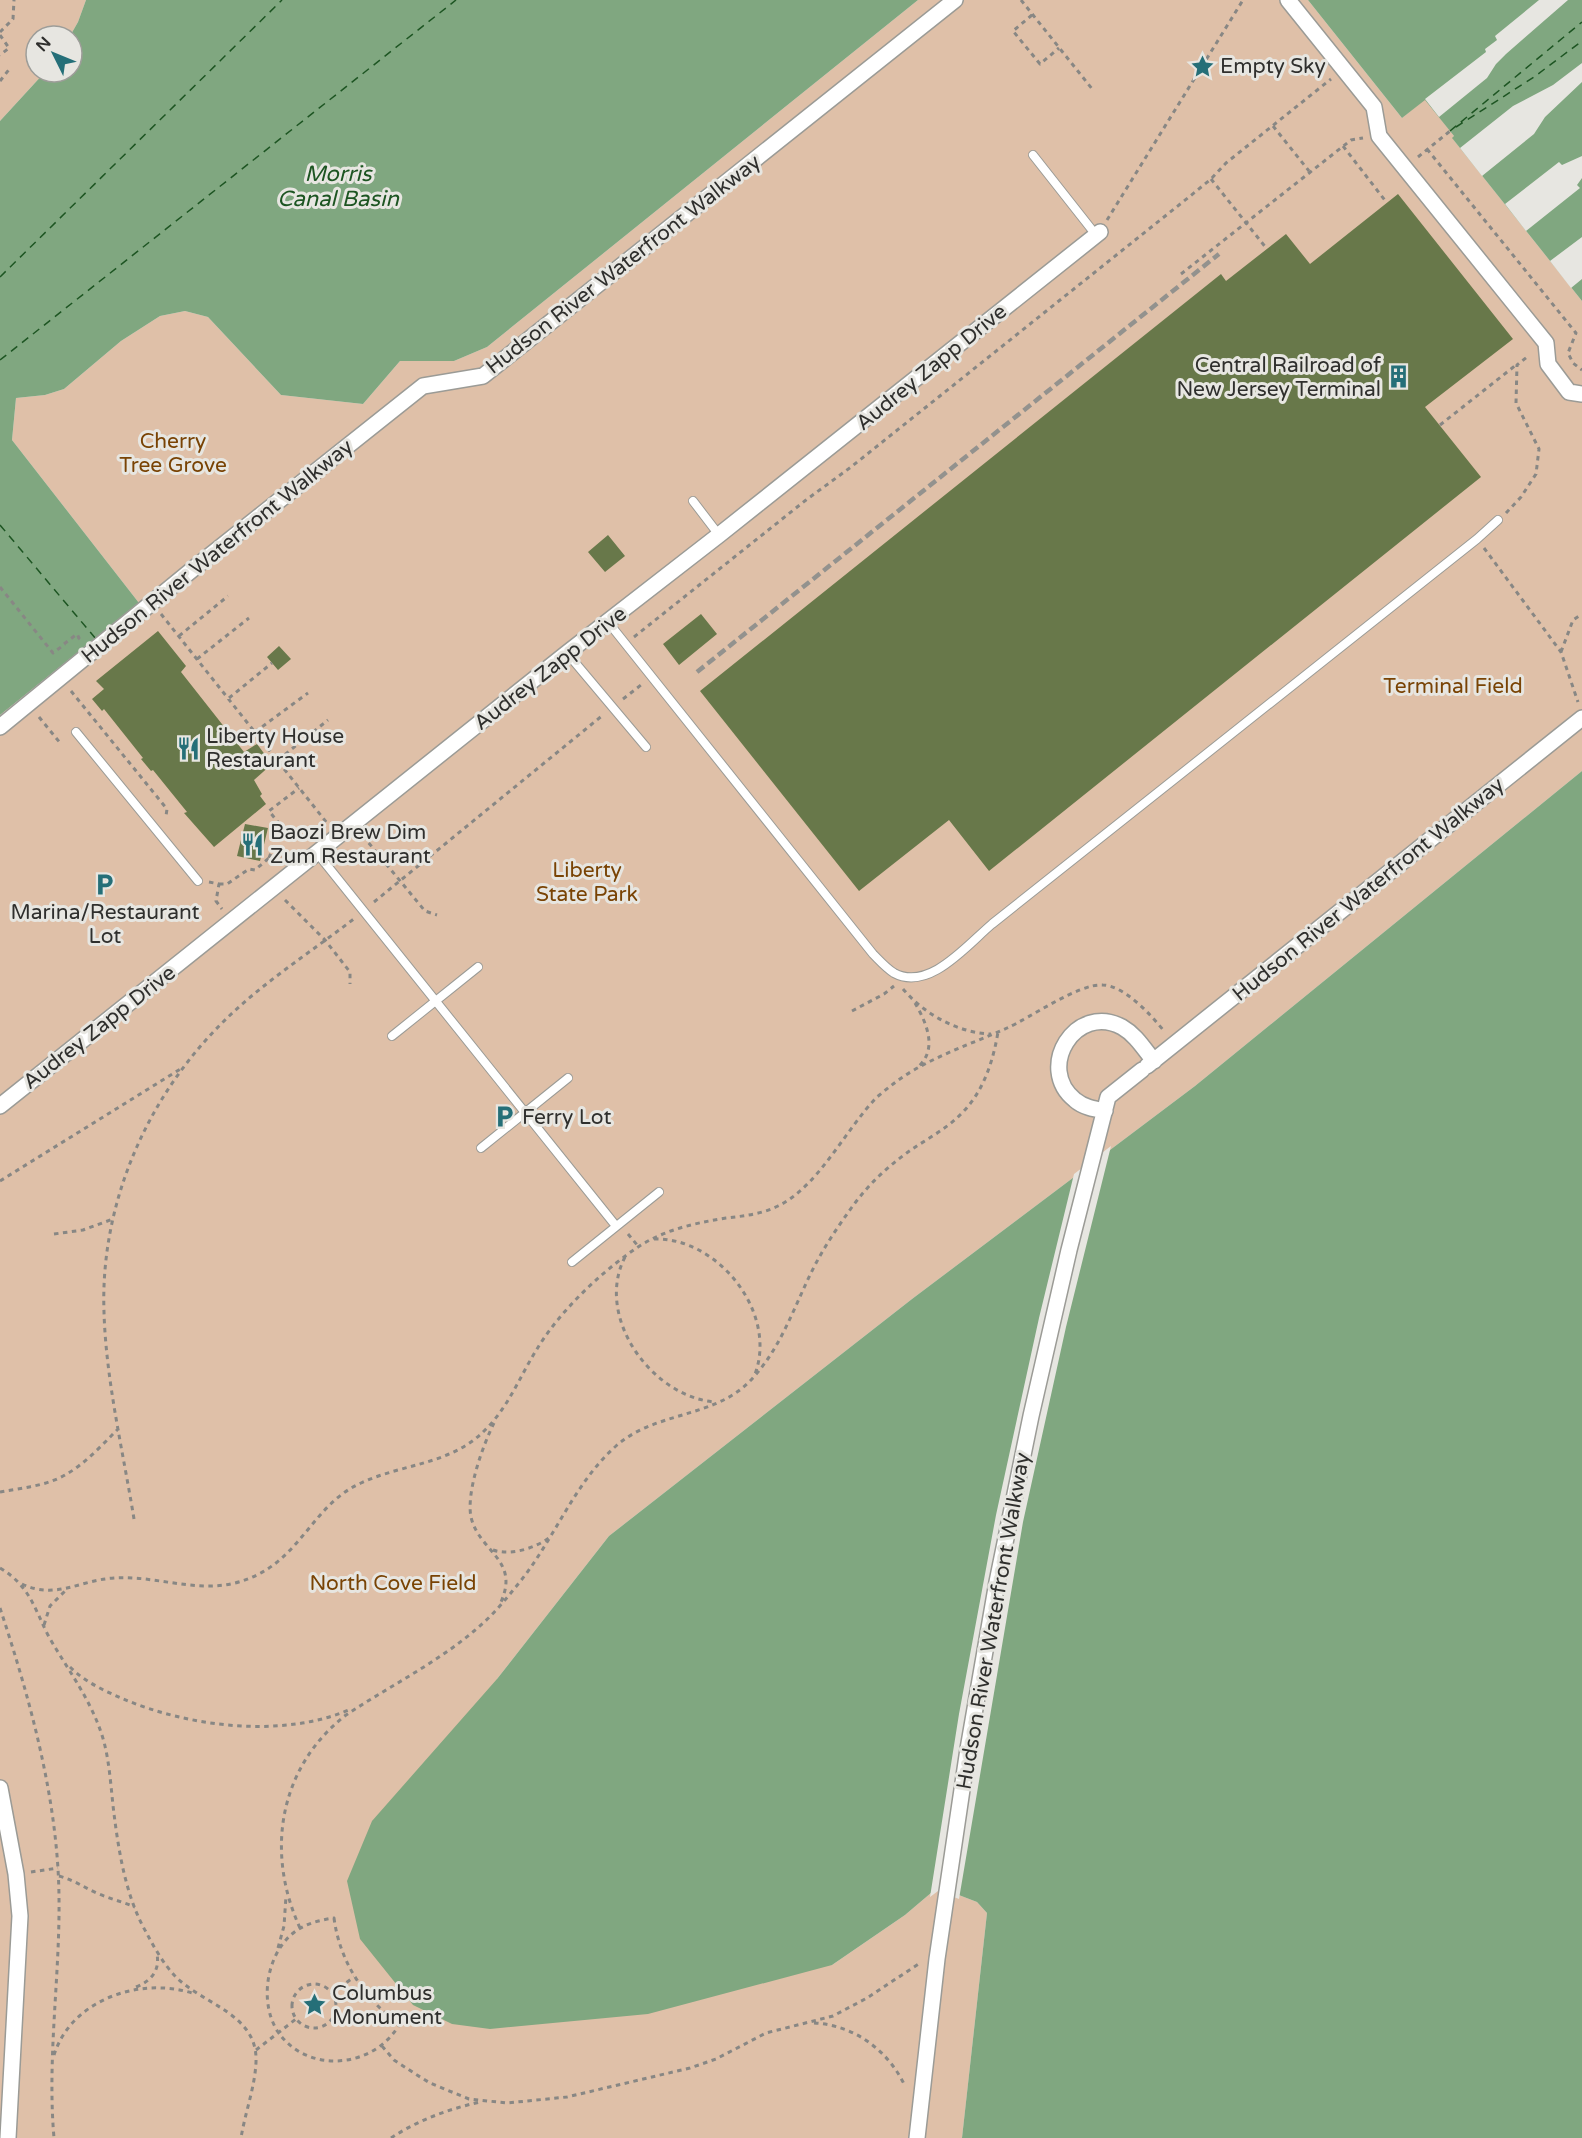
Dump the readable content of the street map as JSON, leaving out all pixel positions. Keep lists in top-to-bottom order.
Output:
{
  "streets": {
    "street": ["Hudson River Waterfront Walkway", "Audrey Zapp Drive"]
  },
  "water": ["Morris Canal Basin"],
  "parks": [
    "Cherry Tree Grove",
    "Terminal Field",
    "Liberty State Park",
    "North Cove Field"
  ],
  "places": {
    "place": ["Empty Sky", "Columbus Monument"],
    "building": ["Central Railroad of New Jersey Terminal"],
    "restaurant": ["Liberty House Restaurant", "Baozi Brew Dim Zum Restaurant"],
    "parking": ["Marina/Restaurant Lot", "Ferry Lot"]
  },
  "north": "top left"
}
